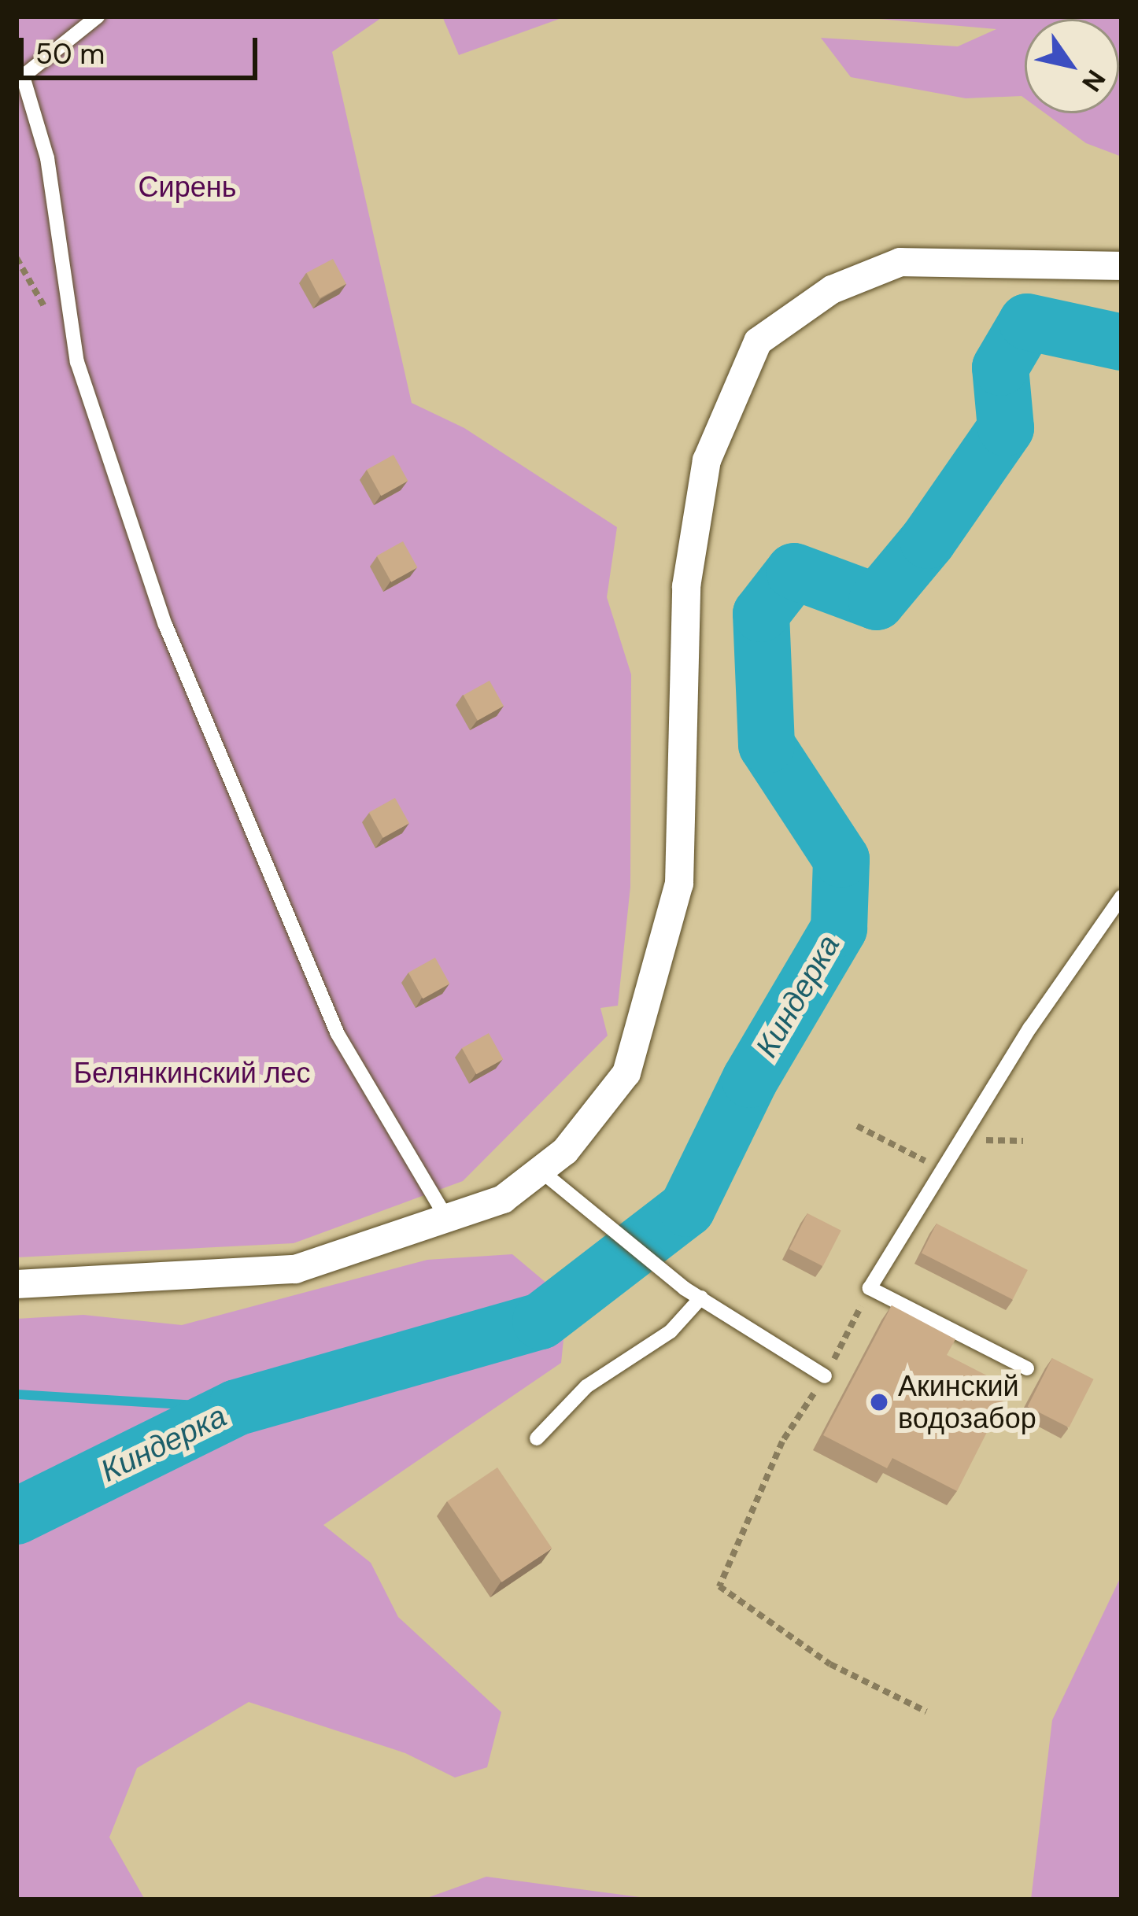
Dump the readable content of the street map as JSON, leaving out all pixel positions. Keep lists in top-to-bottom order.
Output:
{
  "water": ["Киндерка"],
  "parks": ["Сирень", "Белянкинский лес"],
  "places": ["Акинский водозабор"],
  "scale_bar": "50 m",
  "north": "bottom right"
}
